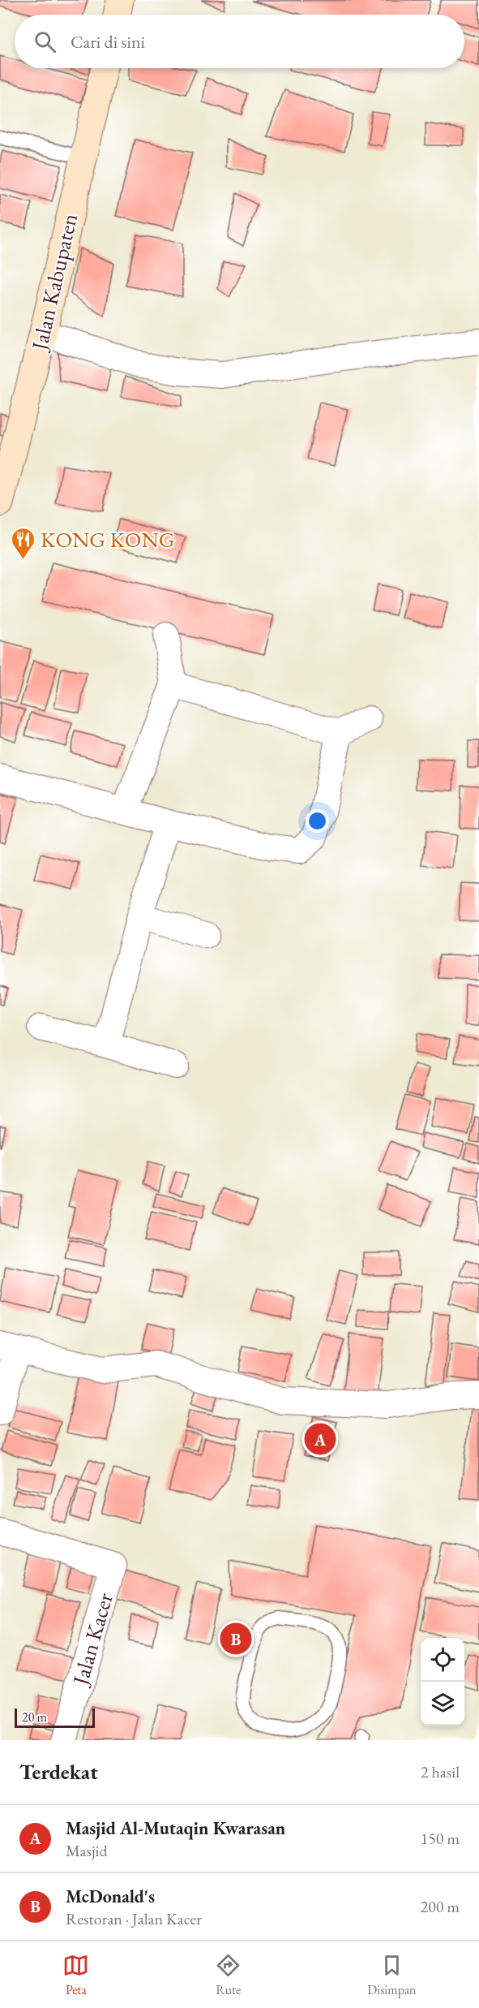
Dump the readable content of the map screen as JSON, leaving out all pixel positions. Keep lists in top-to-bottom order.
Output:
{
  "streets": {
    "main road": ["Jalan Kabupaten"],
    "street": ["Jalan Kacer"]
  },
  "places": {
    "restaurant": ["KONG KONG"]
  },
  "scale_bar": "20 m",
  "page": {
    "search": "Cari di sini",
    "pins": ["A", "B"],
    "scale": "20 m",
    "heading": ["Terdekat", "2 hasil"],
    "list": [
      {
        "mark": "A",
        "name": "Masjid Al-Mutaqin Kwarasan",
        "note": "Masjid",
        "value": "150 m"
      },
      {
        "mark": "B",
        "name": "McDonald's",
        "note": "Restoran · Jalan Kacer",
        "value": "200 m"
      }
    ],
    "nav": ["Peta", "Rute", "Disimpan"]
  }
}
